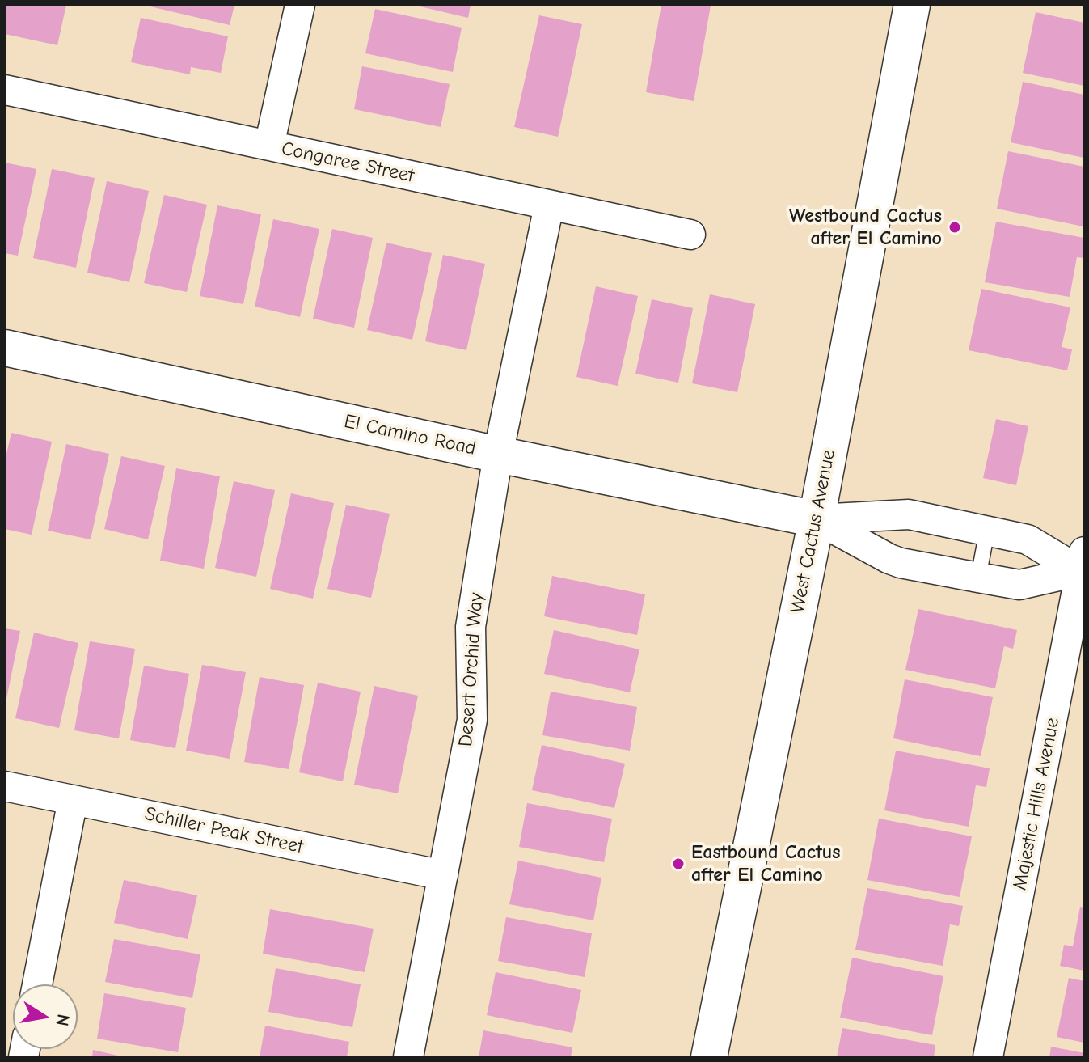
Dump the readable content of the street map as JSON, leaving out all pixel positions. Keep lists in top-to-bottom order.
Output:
{
  "streets": {
    "main road": ["El Camino Road", "West Cactus Avenue"],
    "street": [
      "Congaree Street",
      "Desert Orchid Way",
      "Majestic Hills Avenue",
      "Schiller Peak Street"
    ]
  },
  "crossings": [
    ["Congaree Street", "Desert Orchid Way"],
    ["El Camino Road", "West Cactus Avenue"],
    ["El Camino Road", "Desert Orchid Way"],
    ["El Camino Road", "Majestic Hills Avenue"],
    ["Desert Orchid Way", "Schiller Peak Street"]
  ],
  "places": ["Westbound Cactus after El Camino", "Eastbound Cactus after El Camino"],
  "north": "right"
}
